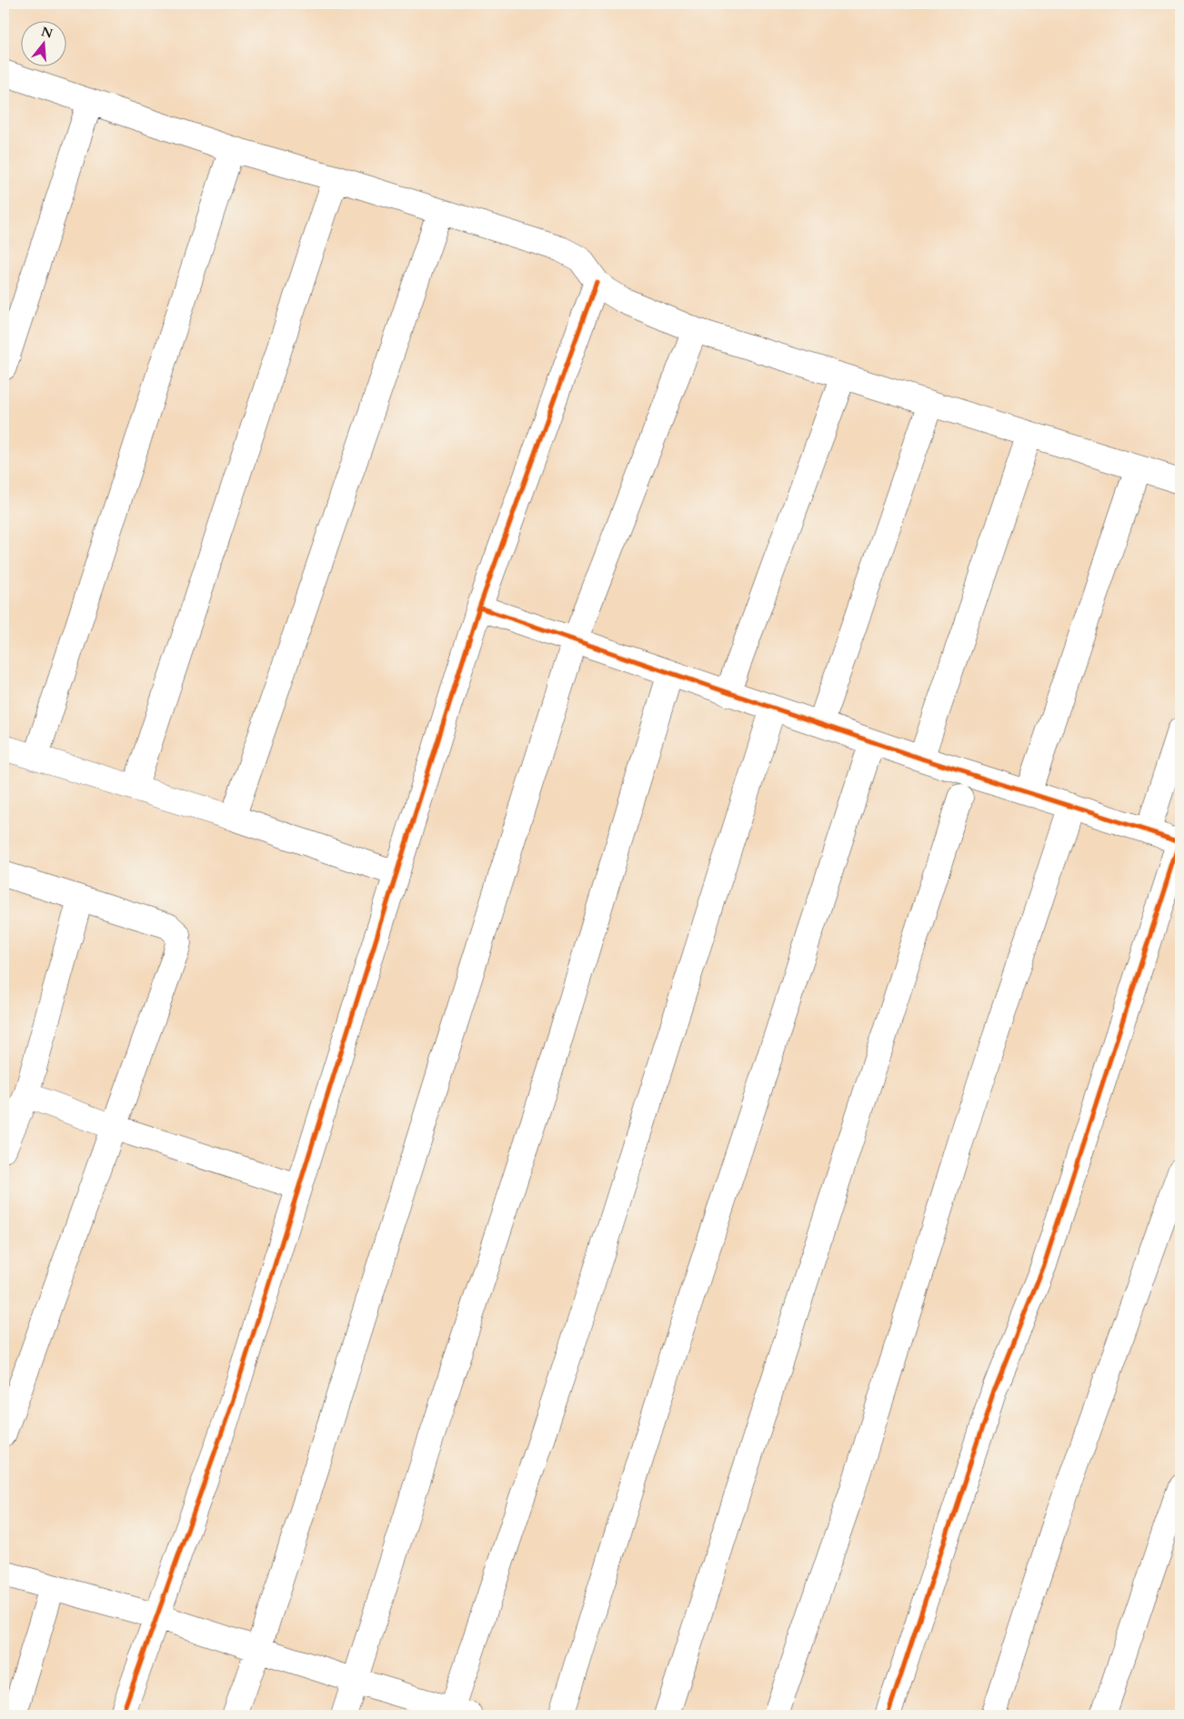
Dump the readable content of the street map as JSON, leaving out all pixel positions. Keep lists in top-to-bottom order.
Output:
{
  "north": "top"
}
